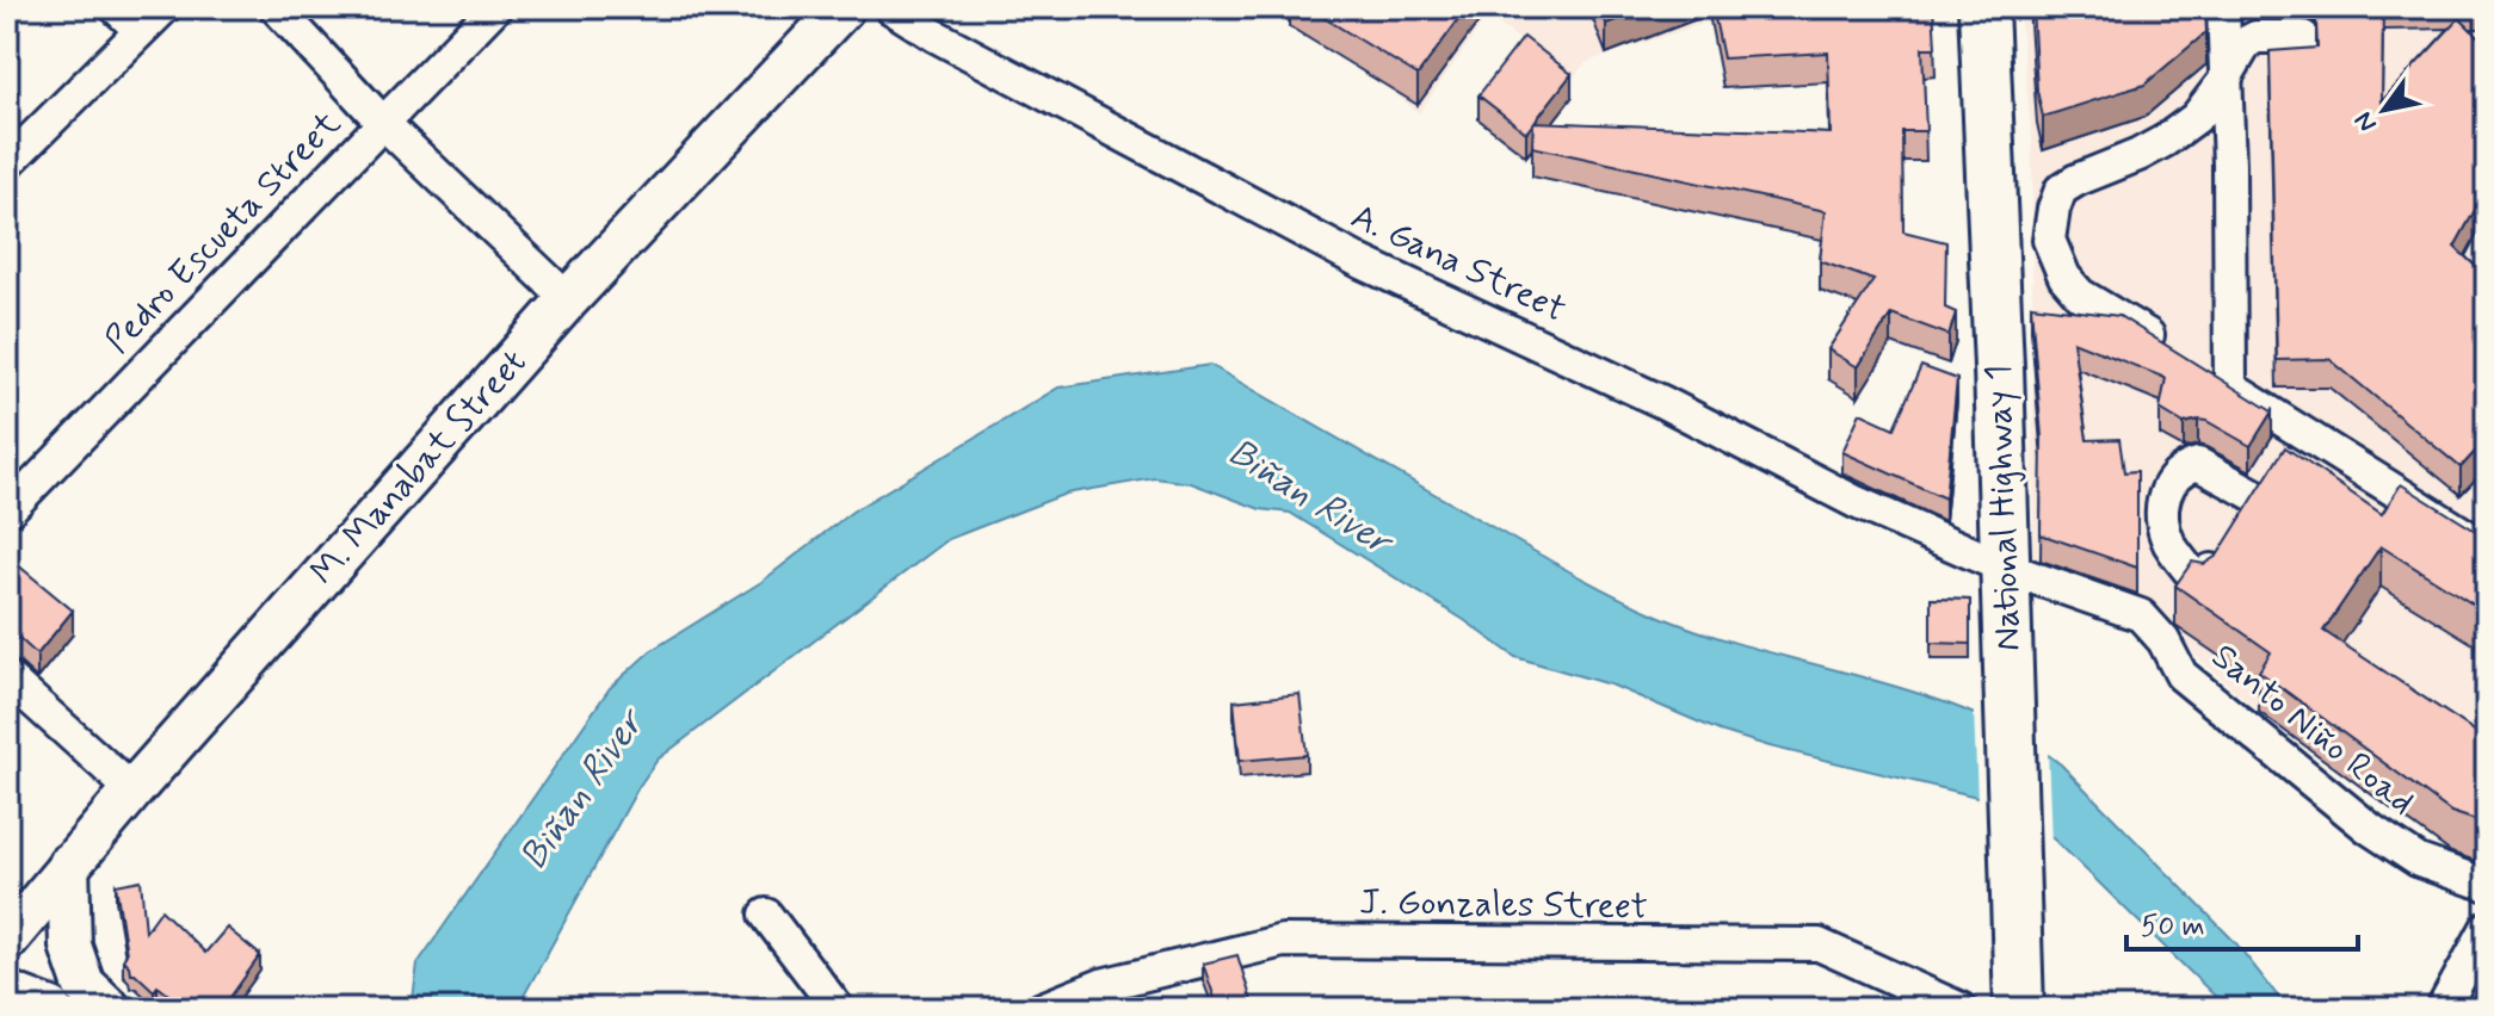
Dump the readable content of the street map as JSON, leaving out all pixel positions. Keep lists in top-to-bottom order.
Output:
{
  "streets": {
    "highway": ["National Highway 1"],
    "main road": ["M. Manabat Street"],
    "street": [
      "Pedro Escueta Street",
      "A. Gana Street",
      "Santo Niño Road",
      "J. Gonzales Street"
    ]
  },
  "crossings": [
    ["A. Gana Street", "National Highway 1"],
    ["A. Gana Street", "Santo Niño Road"],
    ["National Highway 1", "Santo Niño Road"]
  ],
  "water": ["Biñan River"],
  "scale_bar": "50 m",
  "north": "bottom left"
}
